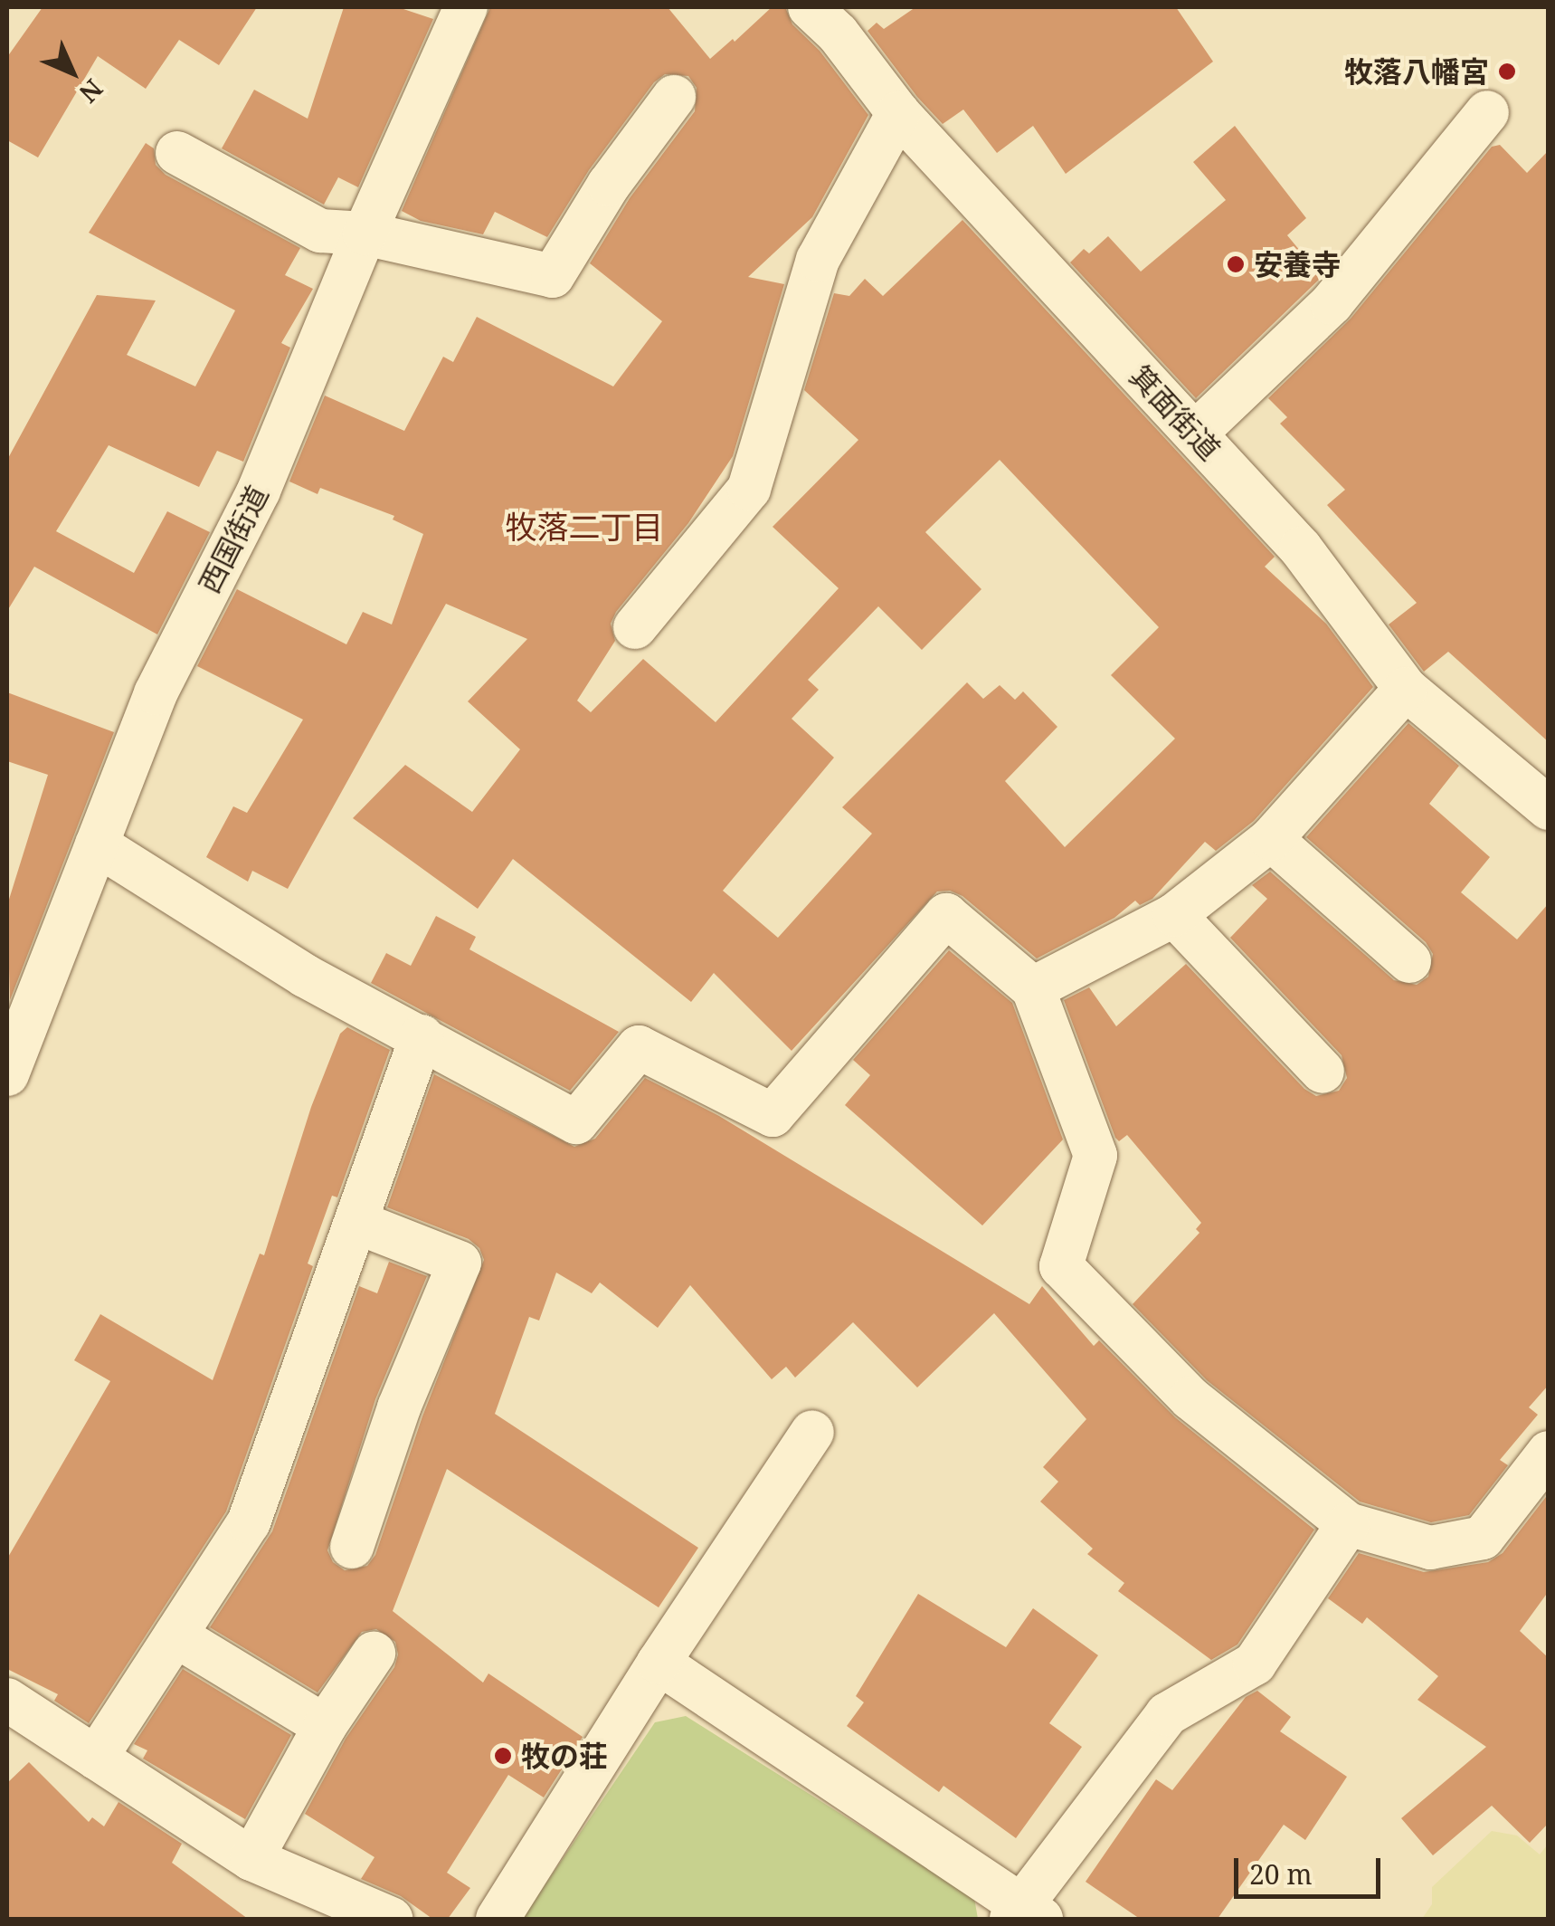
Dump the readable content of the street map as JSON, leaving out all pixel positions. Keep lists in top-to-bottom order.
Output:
{
  "streets": {
    "street": ["箕面街道", "西国街道"]
  },
  "districts": ["牧落二丁目"],
  "places": ["牧落八幡宮", "安養寺", "牧の荘"],
  "scale_bar": "20 m",
  "north": "bottom right"
}
